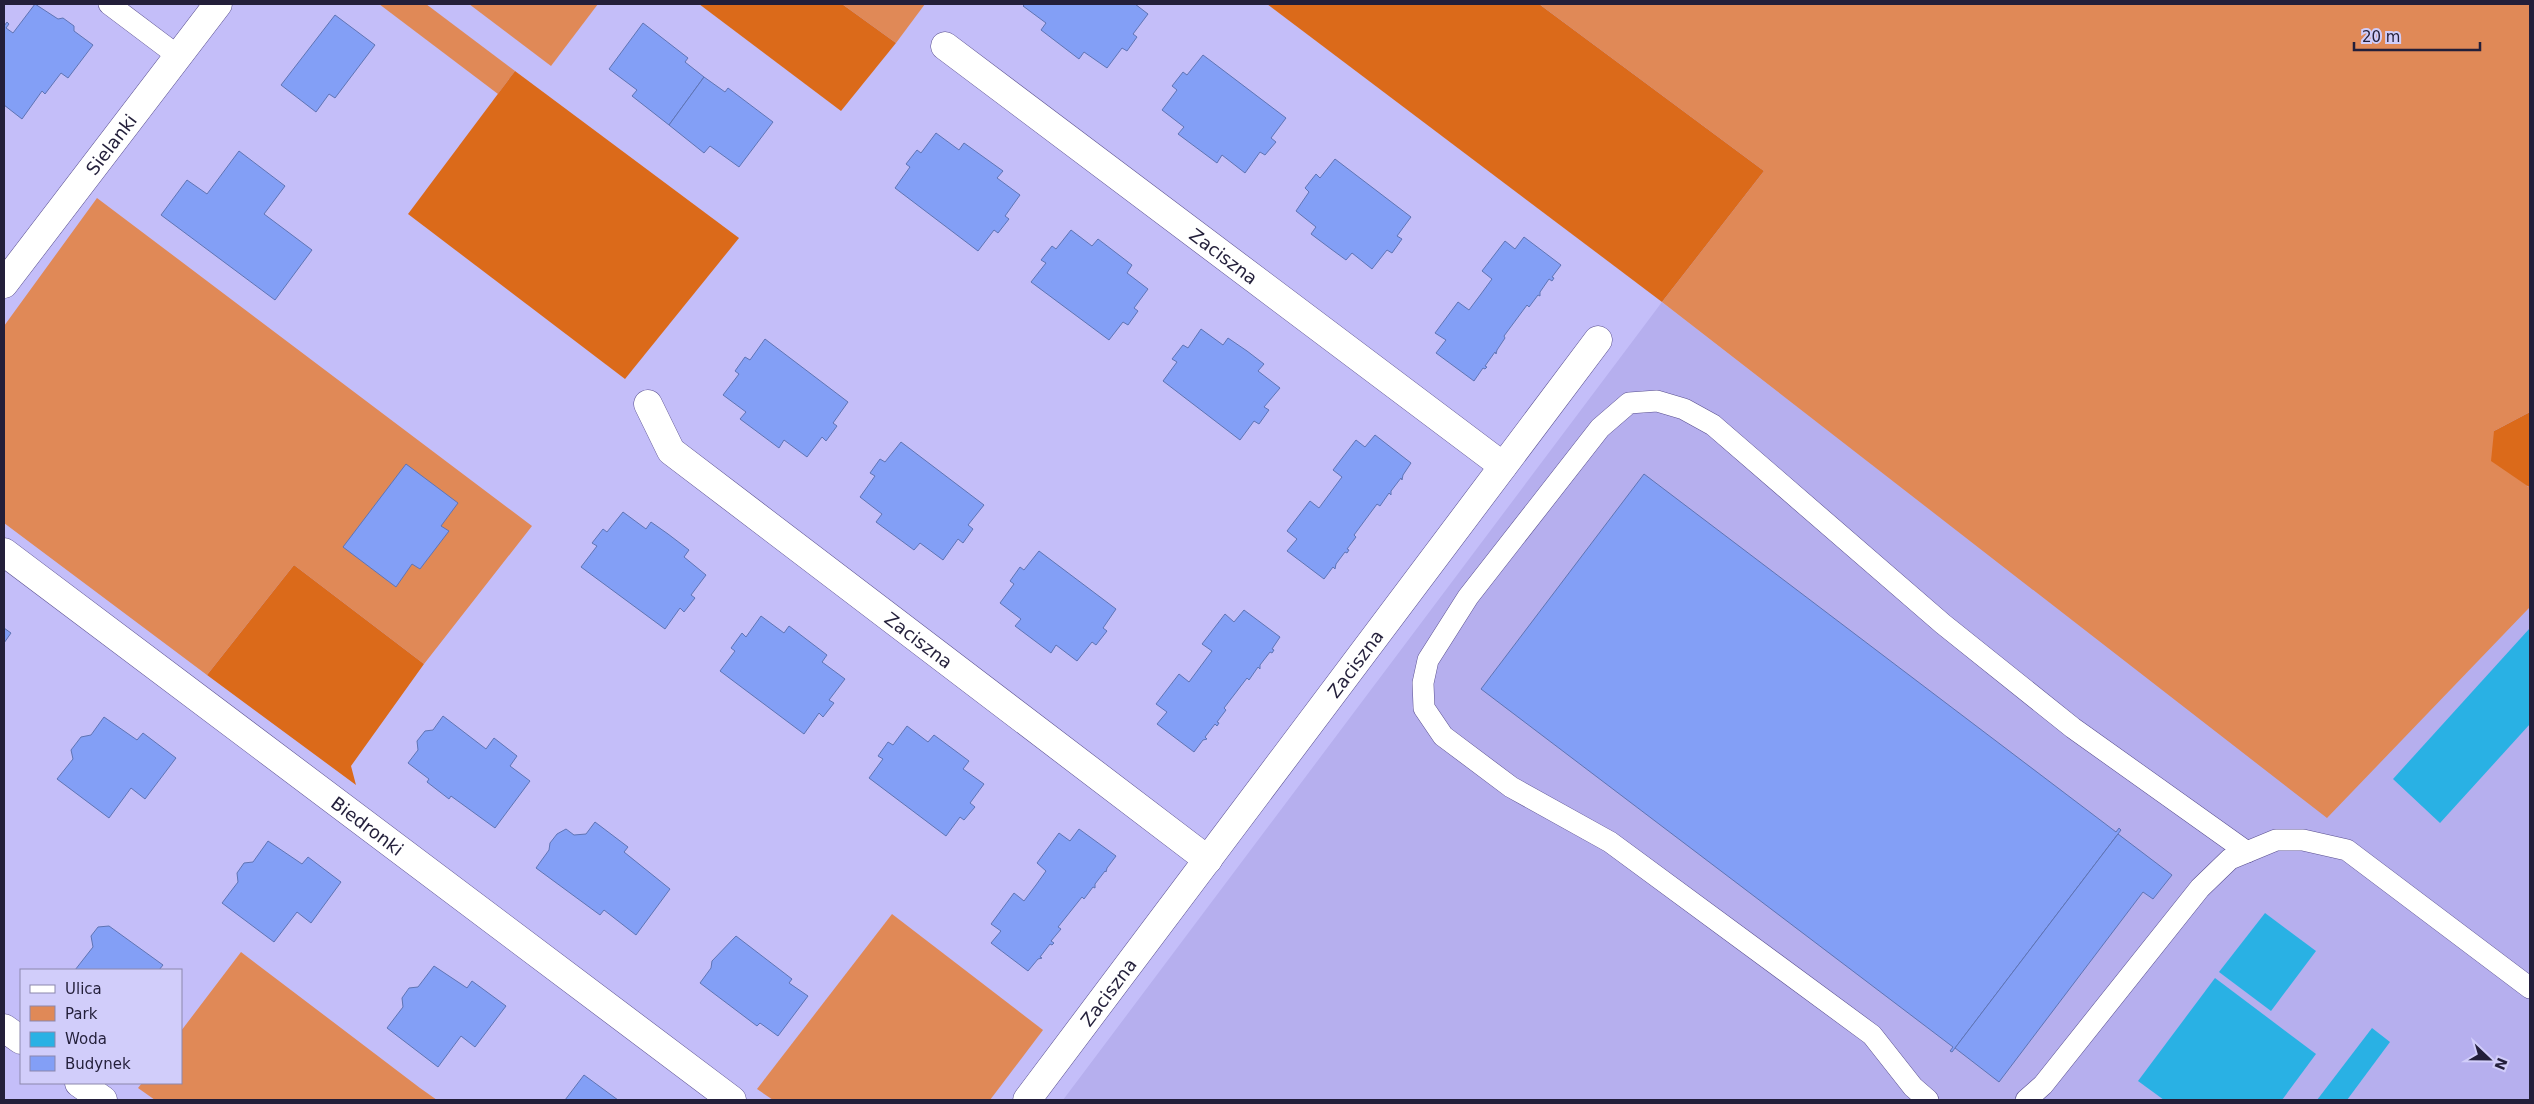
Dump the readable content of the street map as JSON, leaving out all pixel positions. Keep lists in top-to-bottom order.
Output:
{
  "streets": {
    "street": ["Sielanki", "Zaciszna", "Biedronki"]
  },
  "legend": [
    "Ulica",
    "Park",
    "Woda",
    "Budynek"
  ],
  "scale_bar": "20 m",
  "north": "right"
}
